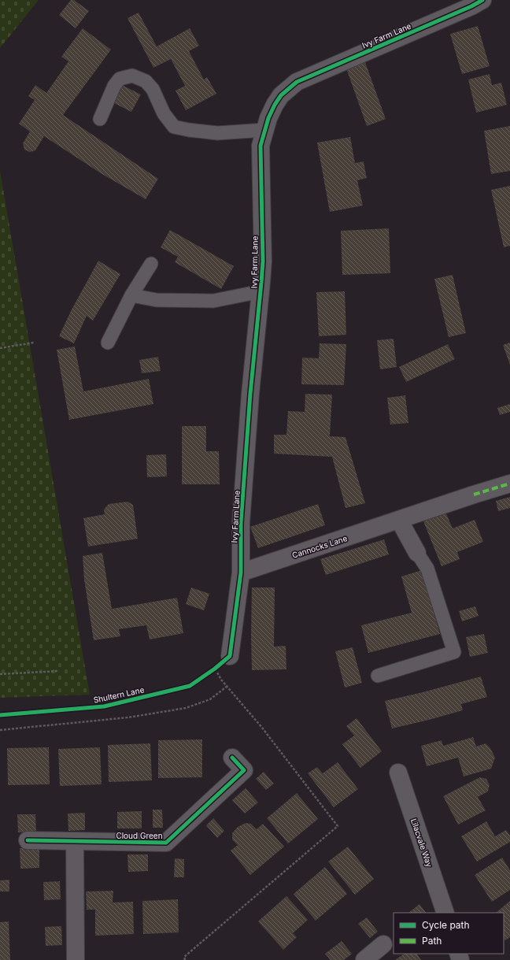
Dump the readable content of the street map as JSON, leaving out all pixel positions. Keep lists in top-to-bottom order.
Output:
{
  "streets": {
    "street": [
      "Ivy Farm Lane",
      "Cannocks Lane",
      "Cloud Green",
      "Lilacvale Way"
    ],
    "cycle path": ["Shultern Lane"]
  },
  "crossings": [
    ["Ivy Farm Lane", "Cannocks Lane"]
  ],
  "legend": ["Cycle path", "Path"]
}
